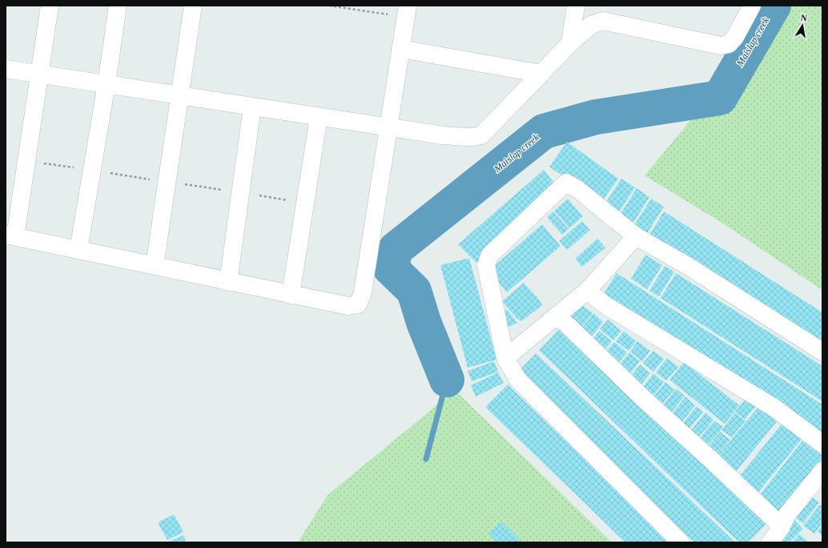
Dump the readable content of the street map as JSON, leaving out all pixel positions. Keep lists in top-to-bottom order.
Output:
{
  "water": ["Maislap creek"],
  "north": "top"
}
